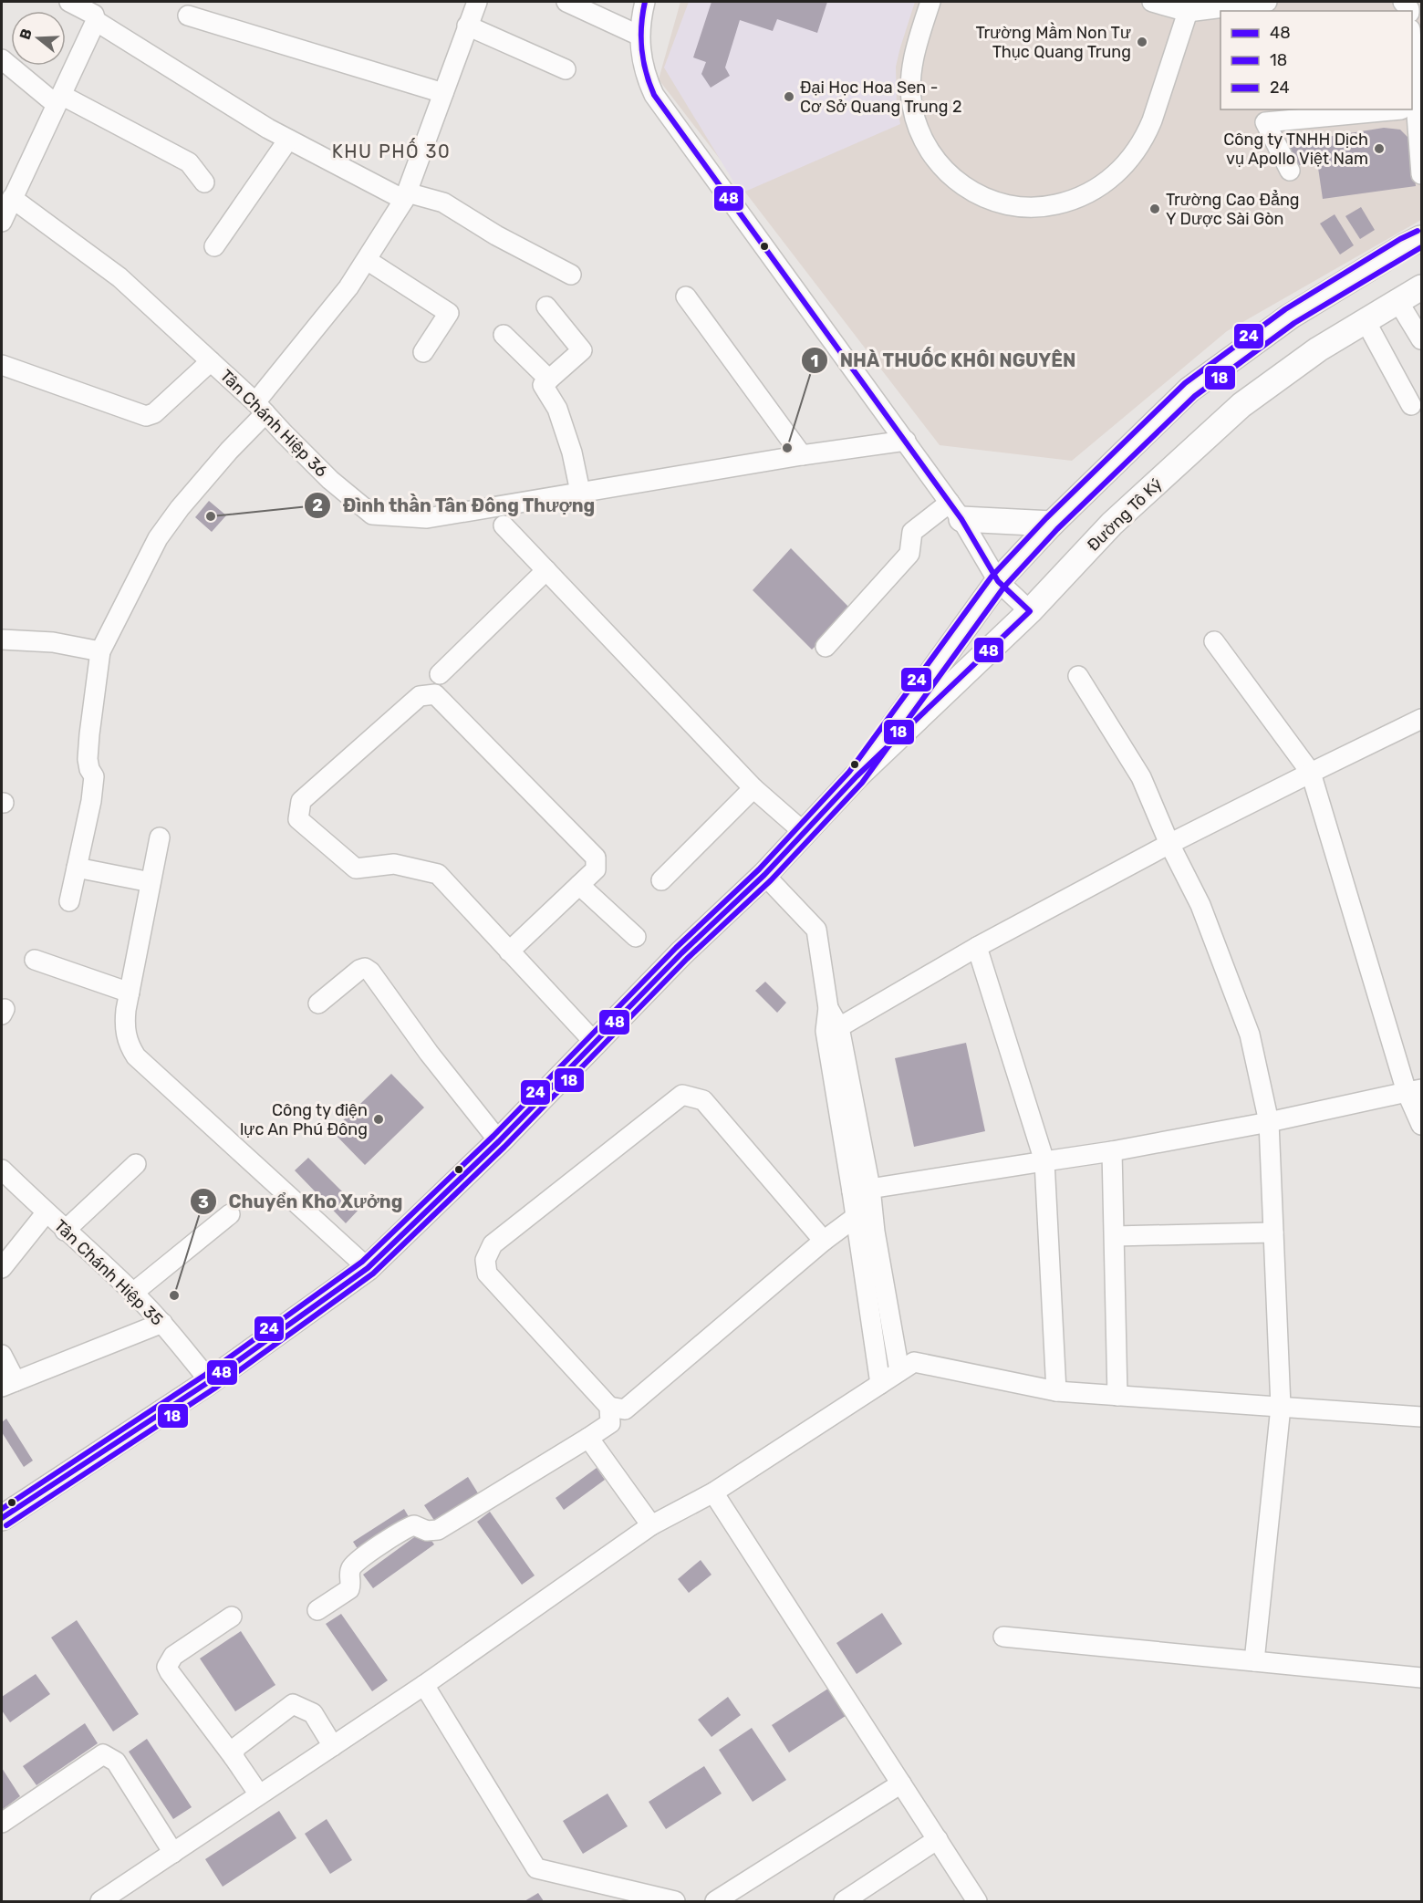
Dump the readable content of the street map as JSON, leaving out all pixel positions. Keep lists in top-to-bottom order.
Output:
{
  "streets": {
    "main road": ["Đường Tô Ký"],
    "street": ["Tân Chánh Hiệp 36", "Tân Chánh Hiệp 35"]
  },
  "crossings": [
    ["Đường Tô Ký", "Tân Chánh Hiệp 35"]
  ],
  "districts": ["KHU PHỐ 30"],
  "places": [
    "Trường Mầm Non Tư Thục Quang Trung",
    "Đại Học Hoa Sen - Cơ Sở Quang Trung 2",
    "Công ty TNHH Dịch vụ Apollo Việt Nam",
    "Trường Cao Đẳng Y Dược Sài Gòn",
    "NHÀ THUỐC KHÔI NGUYÊN",
    "Đình thần Tân Đông Thượng",
    "Công ty điện lực An Phú Đông",
    "Chuyển Kho Xưởng"
  ],
  "lines": ["transit line 48", "transit line 24", "transit line 18"],
  "legend": ["48", "18", "24"],
  "north": "left"
}
